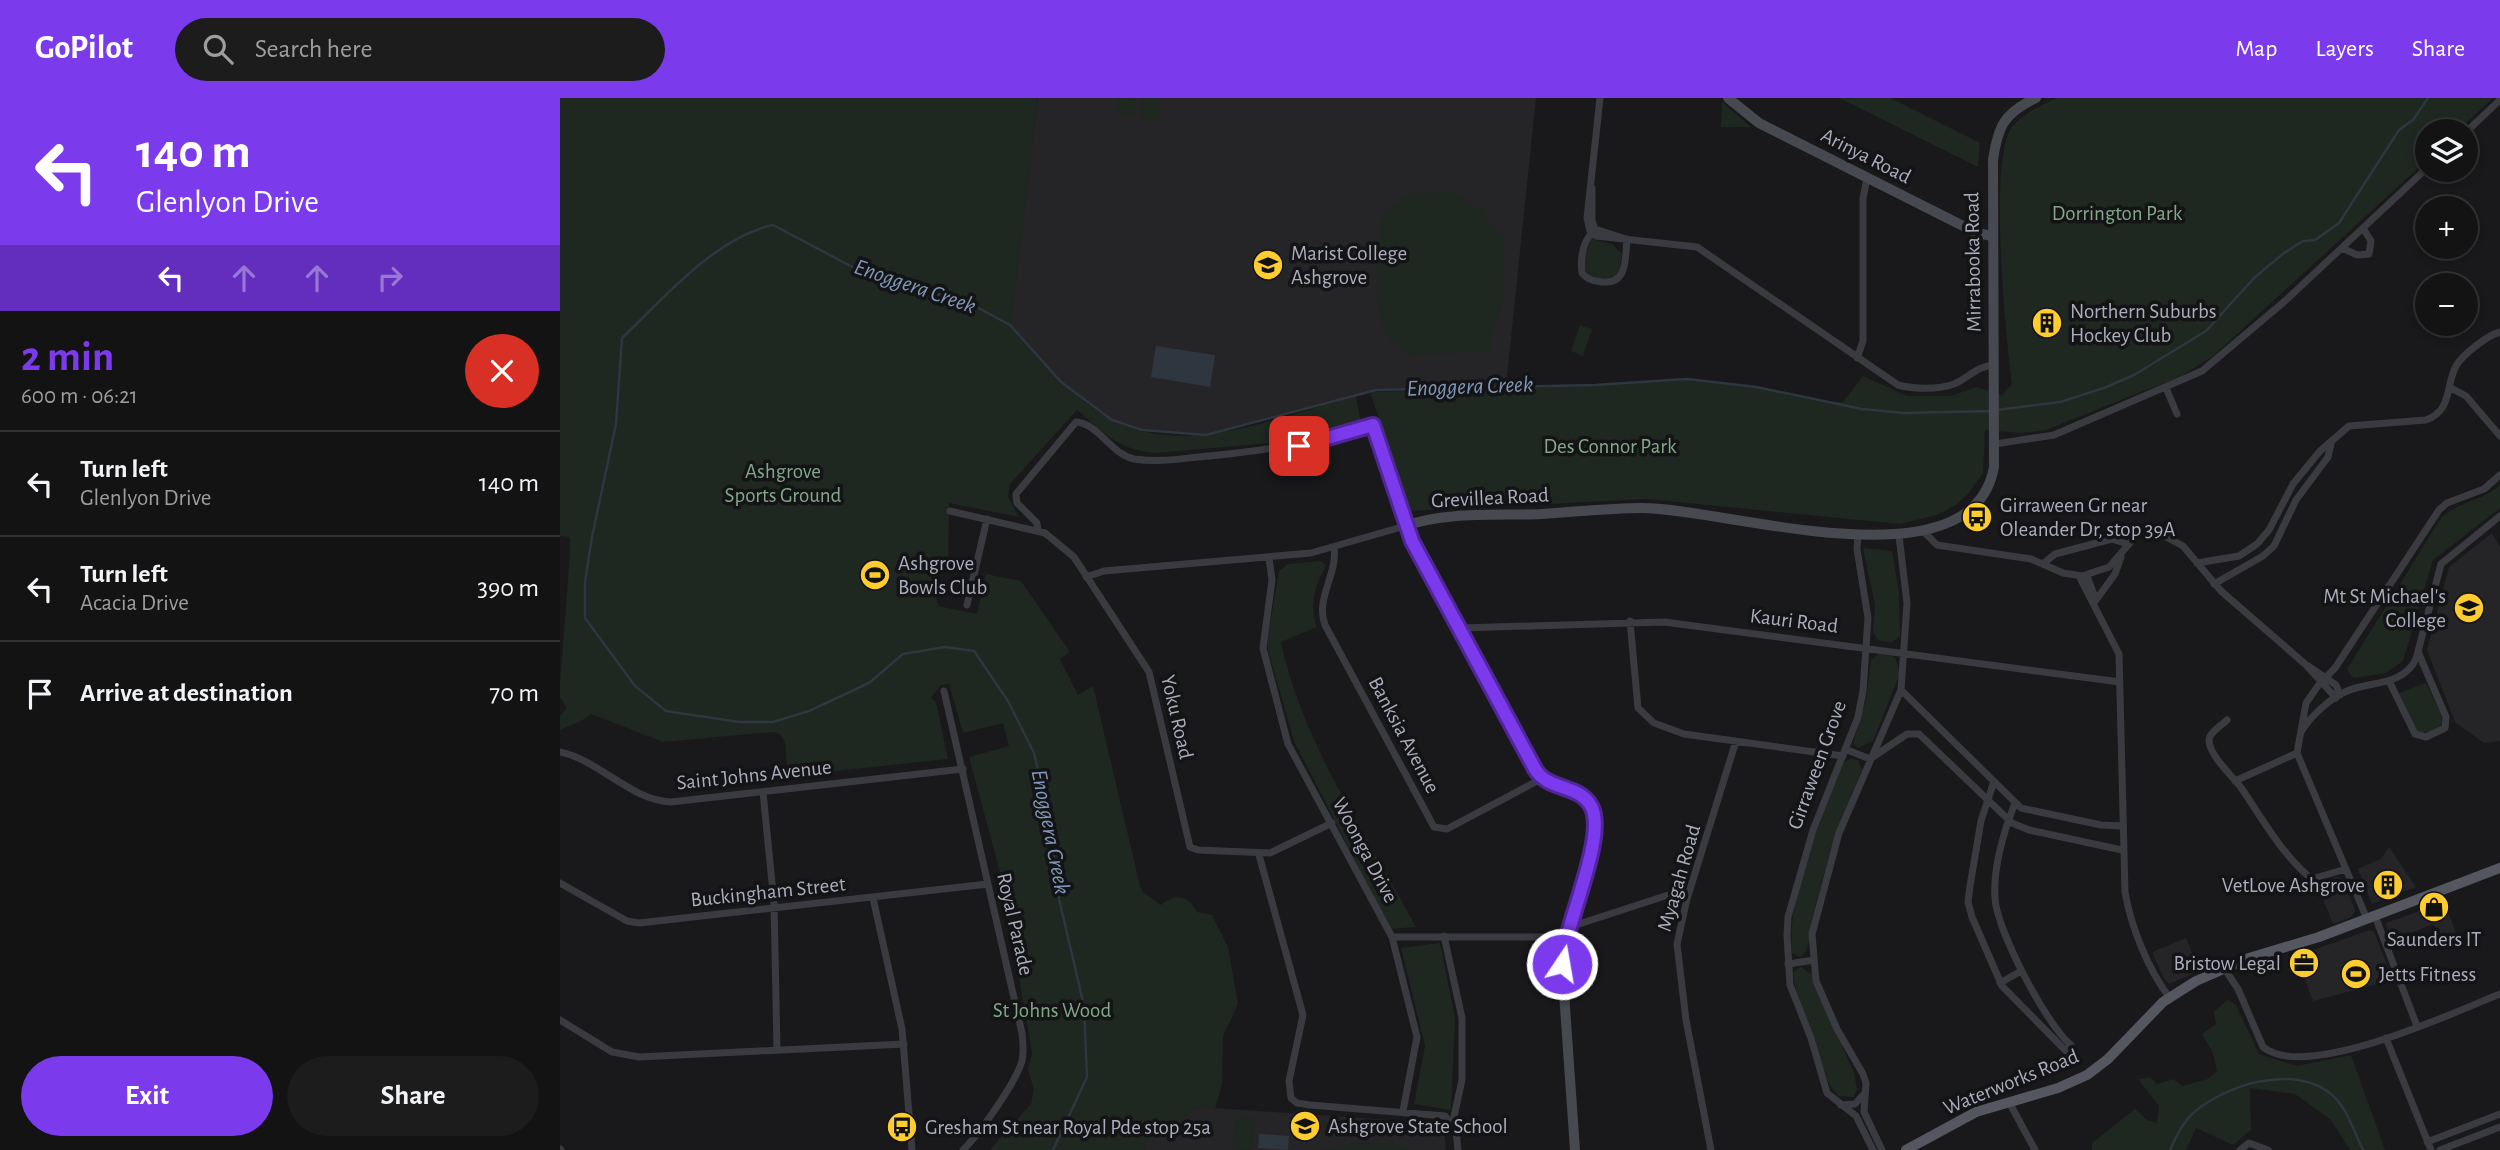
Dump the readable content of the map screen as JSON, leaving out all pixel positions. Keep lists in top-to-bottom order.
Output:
{
  "streets": {
    "main road": ["Waterworks Road"],
    "street": [
      "Arinya Road",
      "Mirrabooka Road",
      "Grevillea Road",
      "Kauri Road",
      "Yoku Road",
      "Banksia Avenue",
      "Girraween Grove",
      "Saint Johns Avenue",
      "Woonga Drive",
      "Myagah Road",
      "Buckingham Street",
      "Royal Parade"
    ]
  },
  "crossings": [
    ["Arinya Road", "Mirrabooka Road"],
    ["Grevillea Road", "Yoku Road"],
    ["Grevillea Road", "Banksia Avenue"],
    ["Grevillea Road", "Girraween Grove"],
    ["Grevillea Road", "Woonga Drive"],
    ["Kauri Road", "Girraween Grove"],
    ["Yoku Road", "Woonga Drive"],
    ["Saint Johns Avenue", "Royal Parade"],
    ["Buckingham Street", "Royal Parade"]
  ],
  "water": ["Enoggera Creek"],
  "parks": [
    "Dorrington Park",
    "Des Connor Park",
    "Ashgrove Sports Ground",
    "St Johns Wood"
  ],
  "places": {
    "school or university": ["Marist College Ashgrove", "Mt St Michael's College", "Ashgrove State School"],
    "building": ["Northern Suburbs Hockey Club", "VetLove Ashgrove"],
    "bus stop": ["Girraween Gr near Oleander Dr, stop 39A", "Gresham St near Royal Pde stop 25a"],
    "sports": ["Ashgrove Bowls Club", "Jetts Fitness"],
    "shop": ["Saunders IT"],
    "office": ["Bristow Legal"]
  },
  "page": {
    "header": "GoPilot",
    "search": "Search here",
    "nav": ["Map", "Layers", "Share"],
    "turn": ["140 m", "Glenlyon Drive"],
    "map_buttons": ["+", "−"],
    "heading": ["2 min", "600 m · 06:21"],
    "list": [
      {
        "name": "Turn left",
        "note": "Glenlyon Drive",
        "value": "140 m"
      },
      {
        "name": "Turn left",
        "note": "Acacia Drive",
        "value": "390 m"
      },
      {
        "name": "Arrive at destination",
        "value": "70 m"
      }
    ],
    "buttons": ["Exit", "Share"]
  }
}
